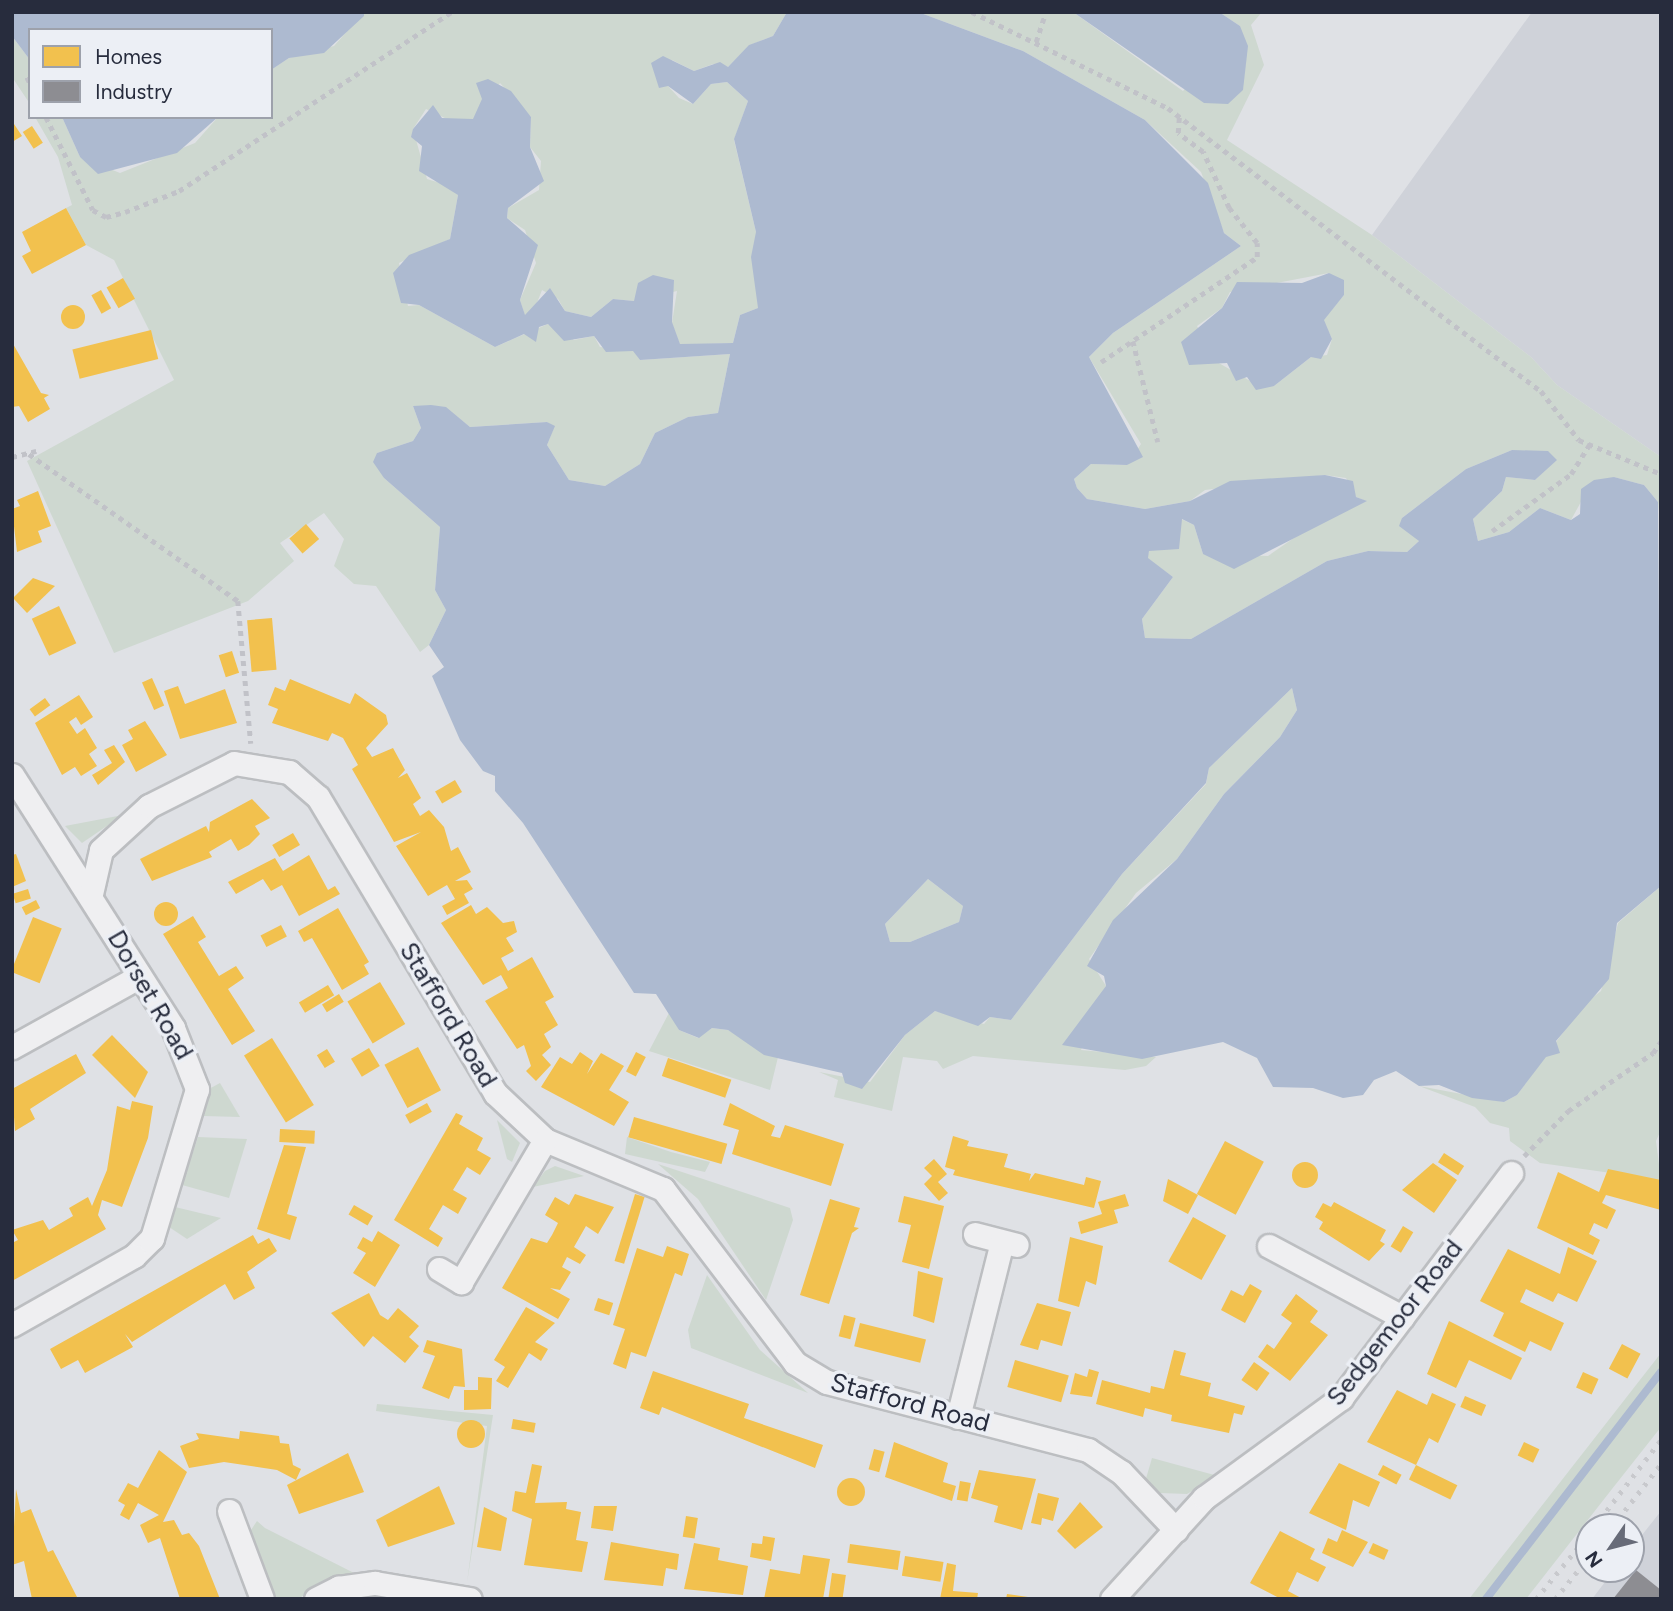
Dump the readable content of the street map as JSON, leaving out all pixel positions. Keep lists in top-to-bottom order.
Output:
{
  "streets": {
    "street": ["Dorset Road", "Stafford Road", "Sedgemoor Road"]
  },
  "crossings": [
    ["Dorset Road", "Stafford Road"],
    ["Stafford Road", "Sedgemoor Road"]
  ],
  "legend": ["Homes", "Industry"],
  "north": "bottom left"
}
